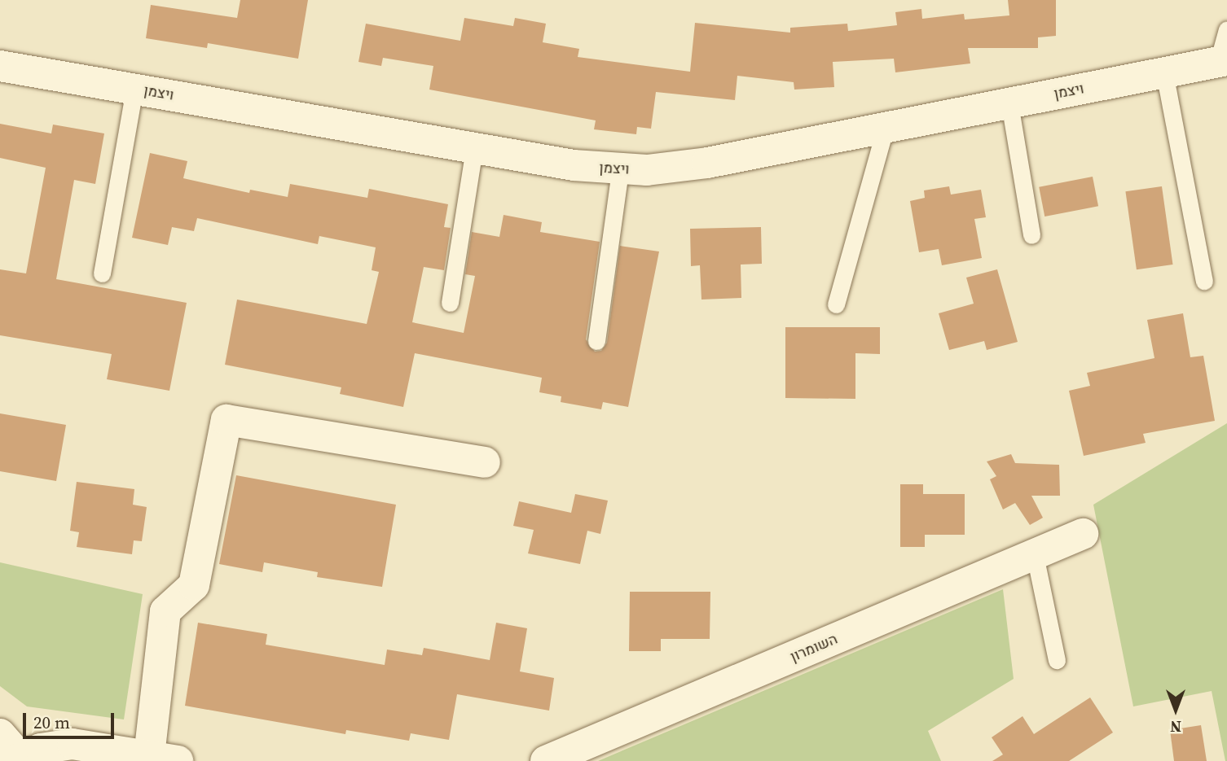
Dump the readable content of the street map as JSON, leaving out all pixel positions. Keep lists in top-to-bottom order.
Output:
{
  "streets": {
    "street": ["ויצמן", "השומרון"]
  },
  "scale_bar": "20 m",
  "north": "bottom"
}
